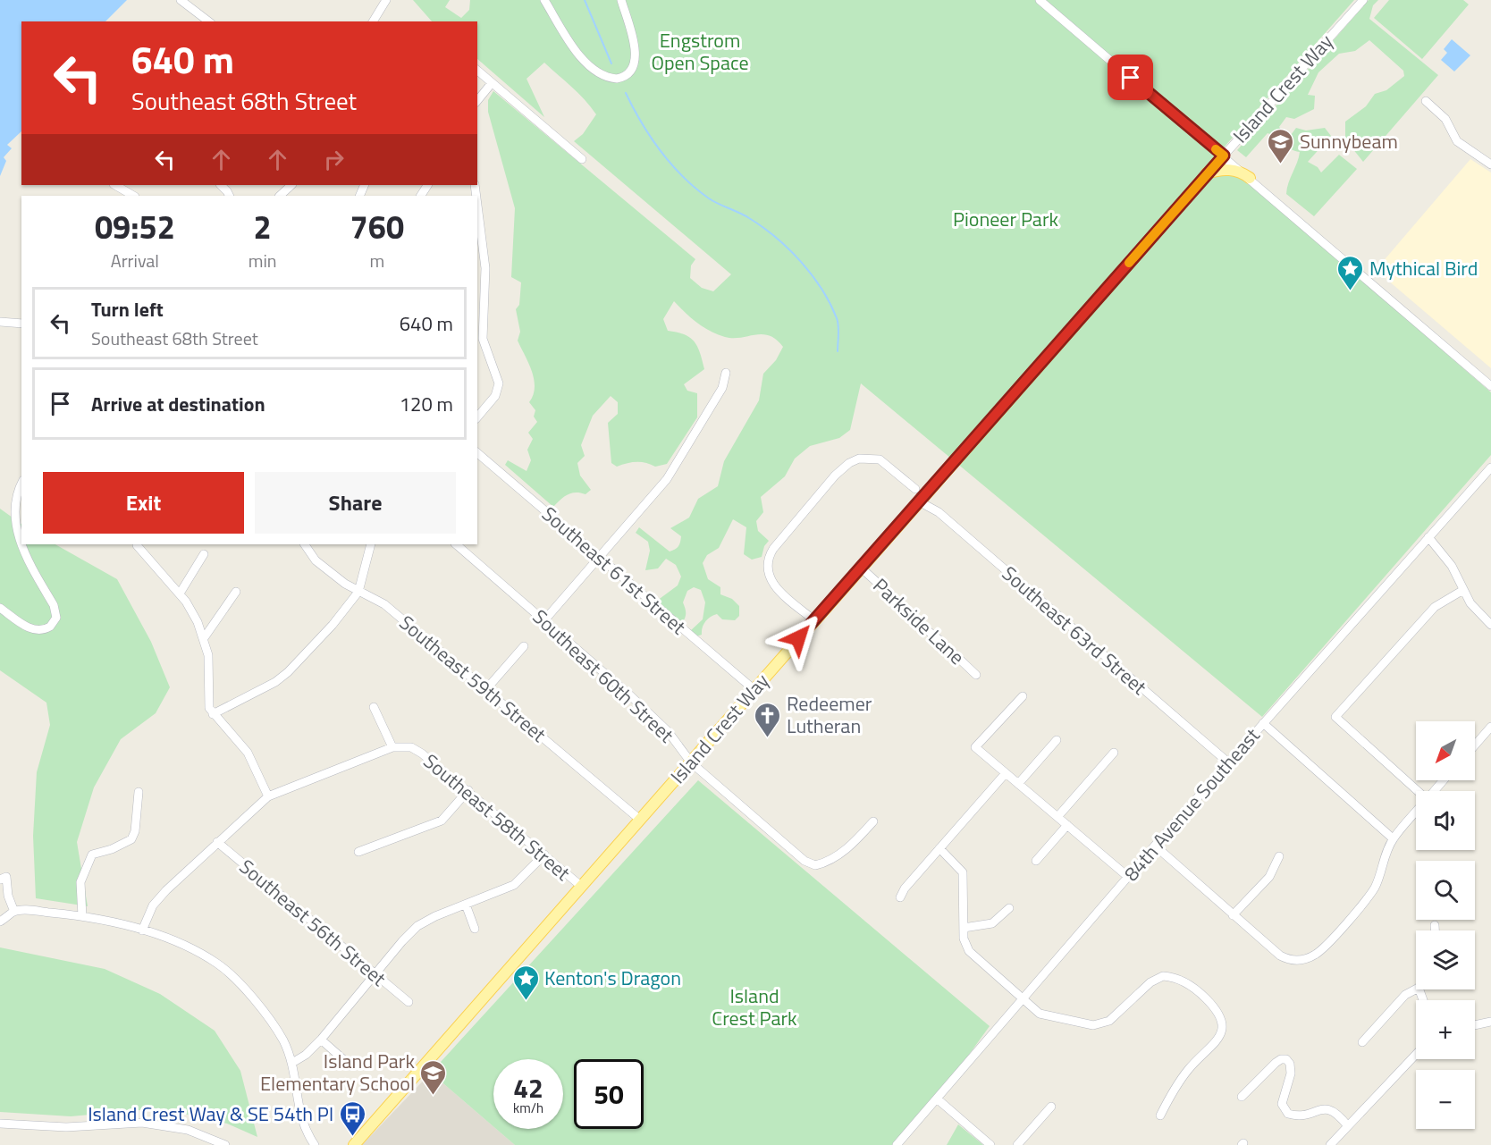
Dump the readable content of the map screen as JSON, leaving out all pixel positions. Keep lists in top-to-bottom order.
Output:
{
  "streets": {
    "main road": ["Island Crest Way"],
    "street": [
      "Southeast 61st Street",
      "Parkside Lane",
      "Southeast 63rd Street",
      "Southeast 60th Street",
      "Southeast 59th Street",
      "84th Avenue Southeast",
      "Southeast 58th Street",
      "Southeast 56th Street"
    ]
  },
  "crossings": [
    ["Island Crest Way", "Southeast 61st Street"],
    ["Island Crest Way", "Parkside Lane"],
    ["Island Crest Way", "Southeast 63rd Street"],
    ["Island Crest Way", "Southeast 60th Street"],
    ["Island Crest Way", "Southeast 59th Street"],
    ["Island Crest Way", "Southeast 58th Street"],
    ["Southeast 63rd Street", "84th Avenue Southeast"]
  ],
  "parks": ["Engstrom Open Space", "Pioneer Park", "Island Crest Park"],
  "places": {
    "school or university": ["Sunnybeam", "Island Park Elementary School"],
    "place": ["Mythical Bird", "Kenton's Dragon"],
    "church": ["Redeemer Lutheran"],
    "bus stop": ["Island Crest Way & SE 54th Pl"]
  },
  "north": "bottom left",
  "page": {
    "turn": ["640 m", "Southeast 68th Street"],
    "eta": [
      "09:52",
      "Arrival",
      "2",
      "min",
      "760",
      "m"
    ],
    "list": [
      {
        "name": "Turn left",
        "note": "Southeast 68th Street",
        "value": "640 m"
      },
      {
        "name": "Arrive at destination",
        "value": "120 m"
      }
    ],
    "buttons": ["Exit", "Share"],
    "map_buttons": ["+", "−"],
    "speed": "42 km/h",
    "limit": "50"
  }
}
